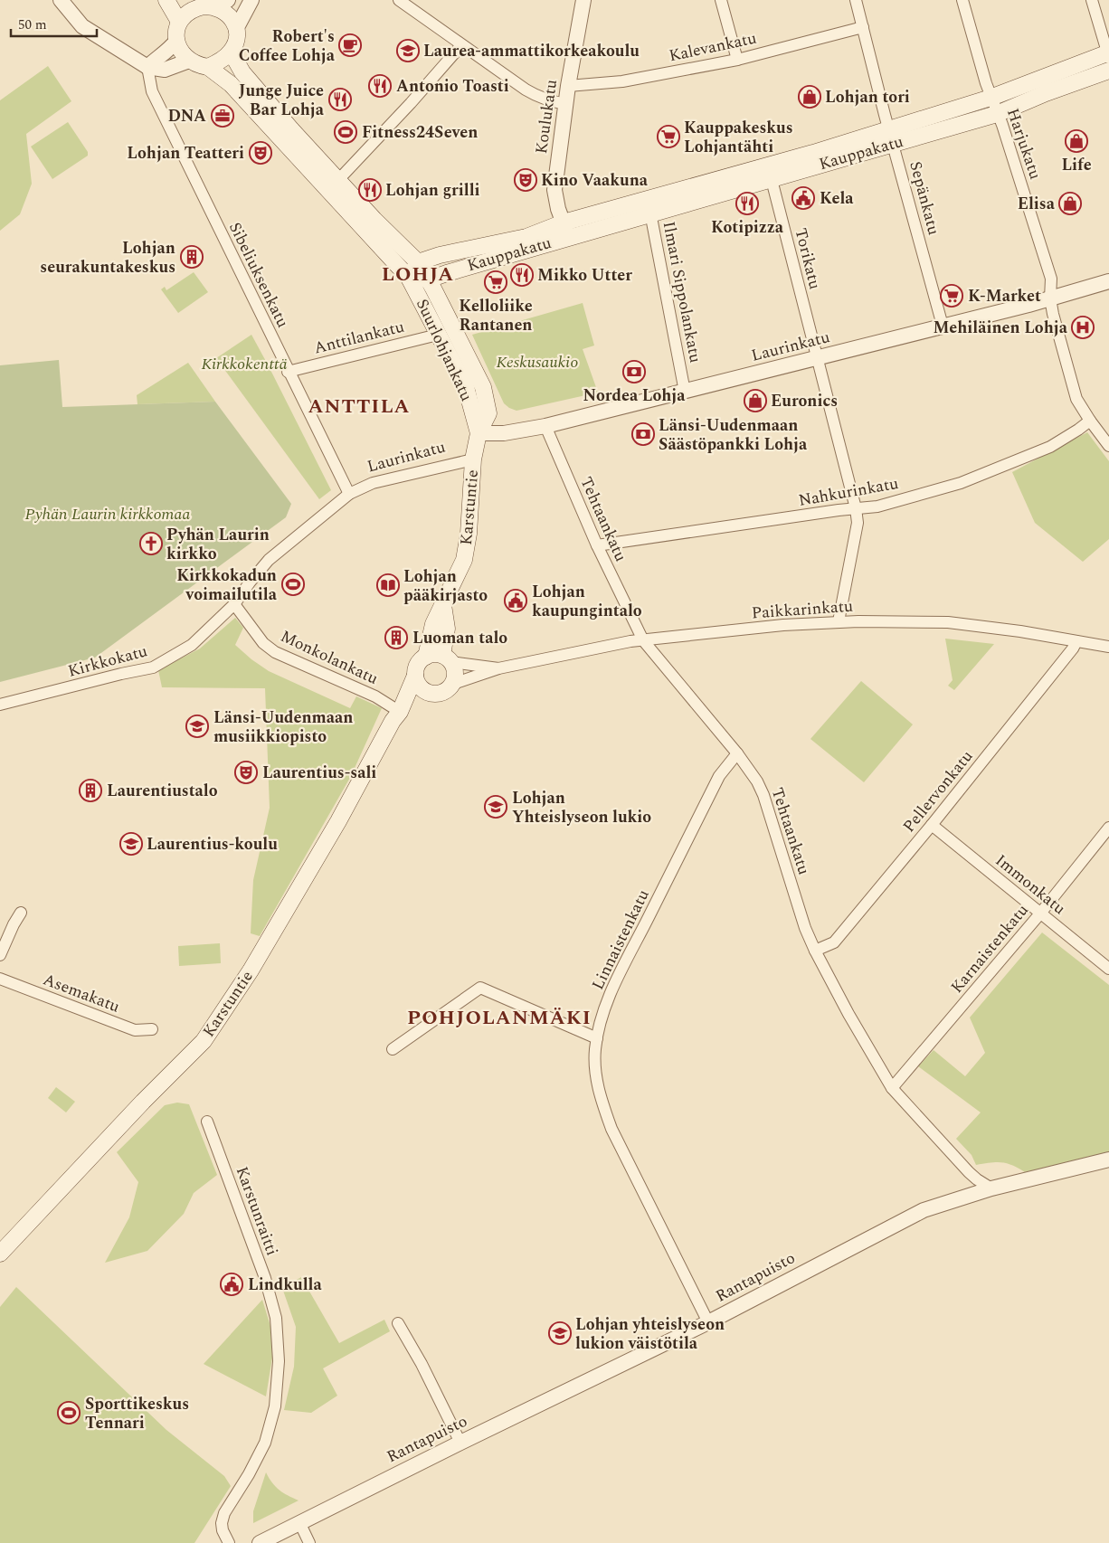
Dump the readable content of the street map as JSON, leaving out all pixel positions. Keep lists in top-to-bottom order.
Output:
{
  "streets": {
    "main road": ["Kauppakatu", "Suurlohjankatu", "Karstuntie"],
    "street": [
      "Kalevankatu",
      "Koulukatu",
      "Harjukatu",
      "Sepänkatu",
      "Torikatu",
      "Sibeliuksenkatu",
      "Ilmari Sippolankatu",
      "Anttilankatu",
      "Laurinkatu",
      "Nahkurinkatu",
      "Tehtaankatu",
      "Paikkarinkatu",
      "Monkolankatu",
      "Kirkkokatu",
      "Pellervonkatu",
      "Immonkatu",
      "Linnaistenkatu",
      "Karnaistenkatu",
      "Asemakatu",
      "Karstunraitti",
      "Rantapuisto"
    ]
  },
  "crossings": [
    ["Kalevankatu", "Koulukatu"],
    ["Kalevankatu", "Sepänkatu"],
    ["Koulukatu", "Kauppakatu"],
    ["Harjukatu", "Kauppakatu"],
    ["Harjukatu", "Laurinkatu"],
    ["Harjukatu", "Nahkurinkatu"],
    ["Kauppakatu", "Sepänkatu"],
    ["Kauppakatu", "Torikatu"],
    ["Kauppakatu", "Ilmari Sippolankatu"],
    ["Kauppakatu", "Suurlohjankatu"],
    ["Sepänkatu", "Laurinkatu"],
    ["Torikatu", "Laurinkatu"],
    ["Sibeliuksenkatu", "Anttilankatu"],
    ["Sibeliuksenkatu", "Laurinkatu"],
    ["Sibeliuksenkatu", "Kirkkokatu"],
    ["Ilmari Sippolankatu", "Laurinkatu"],
    ["Anttilankatu", "Suurlohjankatu"],
    ["Laurinkatu", "Suurlohjankatu"],
    ["Laurinkatu", "Karstuntie"],
    ["Laurinkatu", "Tehtaankatu"],
    ["Laurinkatu", "Kirkkokatu"],
    ["Suurlohjankatu", "Karstuntie"],
    ["Nahkurinkatu", "Tehtaankatu"],
    ["Karstuntie", "Paikkarinkatu"],
    ["Karstuntie", "Monkolankatu"],
    ["Tehtaankatu", "Paikkarinkatu"],
    ["Tehtaankatu", "Pellervonkatu"],
    ["Tehtaankatu", "Linnaistenkatu"],
    ["Tehtaankatu", "Karnaistenkatu"],
    ["Tehtaankatu", "Rantapuisto"],
    ["Paikkarinkatu", "Pellervonkatu"],
    ["Monkolankatu", "Kirkkokatu"],
    ["Pellervonkatu", "Immonkatu"],
    ["Immonkatu", "Karnaistenkatu"],
    ["Linnaistenkatu", "Rantapuisto"]
  ],
  "districts": ["LOHJA", "ANTTILA", "POHJOLANMÄKI"],
  "parks": ["Keskusaukio", "Kirkkokenttä", "Pyhän Laurin kirkkomaa"],
  "places": {
    "cafe": ["Robert's Coffee Lohja"],
    "school or university": [
      "Laurea-ammattikorkeakoulu",
      "Länsi-Uudenmaan musiikkiopisto",
      "Lohjan Yhteislyseon lukio",
      "Laurentius-koulu",
      "Lohjan yhteislyseon lukion väistötila"
    ],
    "restaurant": [
      "Antonio Toasti",
      "Junge Juice Bar Lohja",
      "Lohjan grilli",
      "Kotipizza",
      "Mikko Utter"
    ],
    "shop": [
      "Lohjan tori",
      "Life",
      "Elisa",
      "Euronics"
    ],
    "office": ["DNA"],
    "sports": ["Fitness24Seven", "Kirkkokadun voimailutila", "Sporttikeskus Tennari"],
    "supermarket": ["Kauppakeskus Lohjantähti", "Kelloliike Rantanen", "K-Market"],
    "theatre": ["Lohjan Teatteri", "Kino Vaakuna", "Laurentius-sali"],
    "public building": ["Kela", "Lohjan kaupungintalo", "Lindkulla"],
    "building": ["Lohjan seurakuntakeskus", "Luoman talo", "Laurentiustalo"],
    "hospital": ["Mehiläinen Lohja"],
    "bank": ["Nordea Lohja", "Länsi-Uudenmaan Säästöpankki Lohja"],
    "church": ["Pyhän Laurin kirkko"],
    "library": ["Lohjan pääkirjasto"]
  },
  "scale_bar": "50 m"
}
